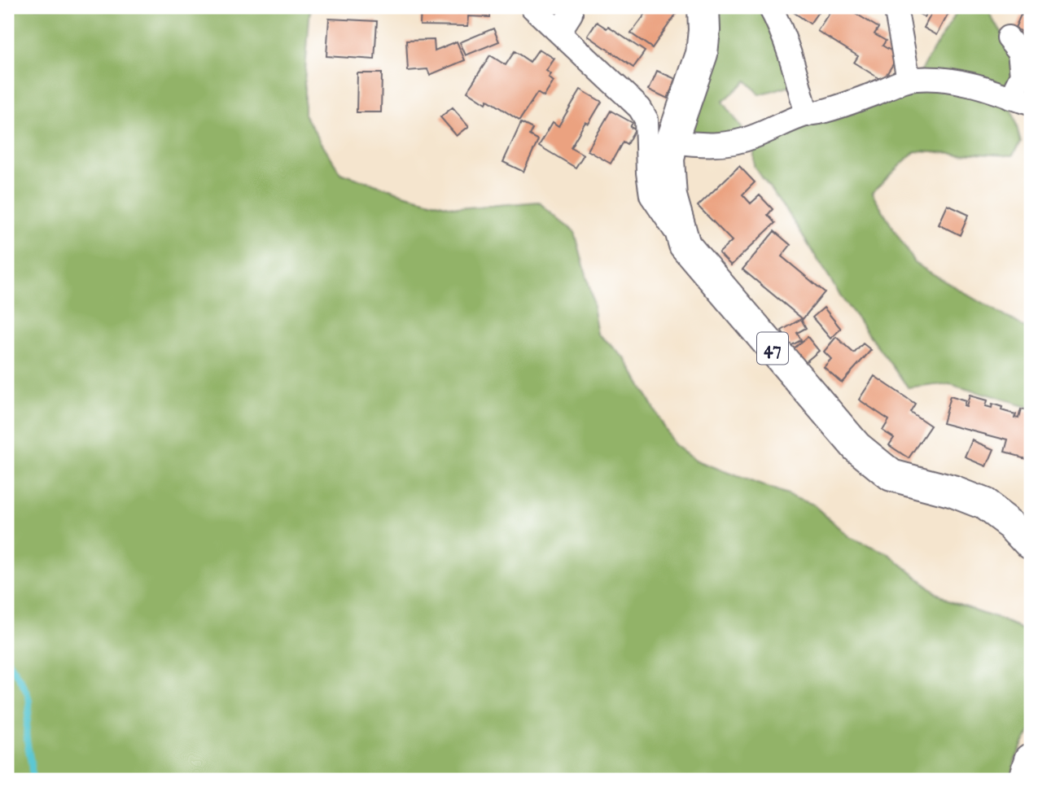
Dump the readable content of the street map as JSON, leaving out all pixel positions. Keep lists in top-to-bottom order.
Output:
{
  "streets": {
    "main road": ["47"]
  }
}
